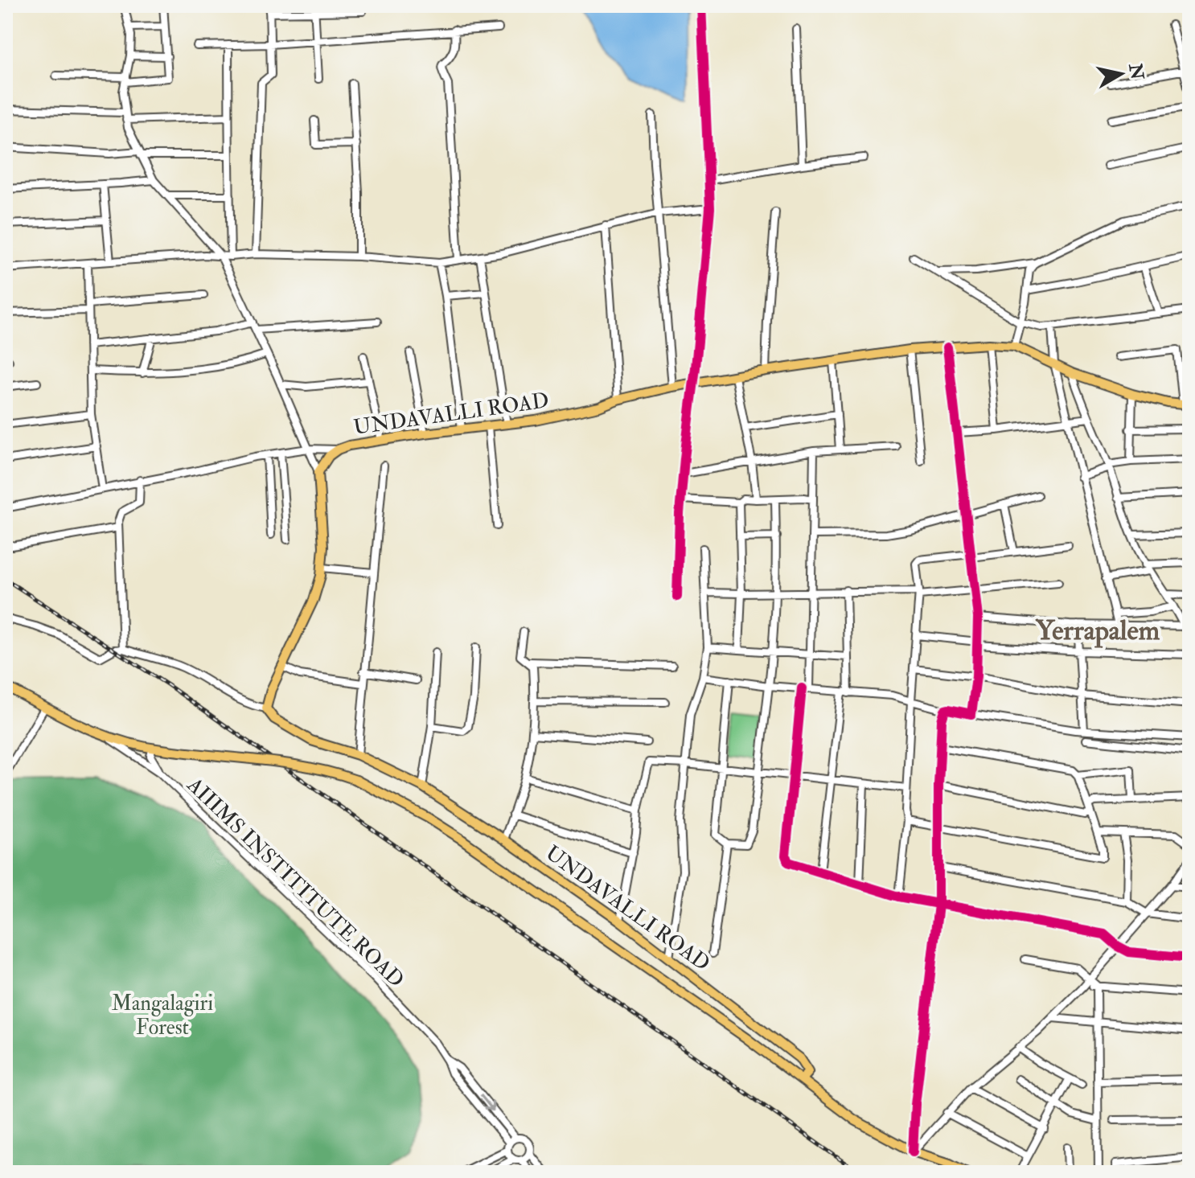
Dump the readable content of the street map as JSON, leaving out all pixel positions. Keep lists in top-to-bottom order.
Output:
{
  "streets": {
    "main road": ["UNDAVALLI ROAD"],
    "street": ["AIIIMS INSTITITUTE ROAD"]
  },
  "districts": ["Yerrapalem"],
  "parks": ["Mangalagiri Forest"],
  "north": "right"
}
